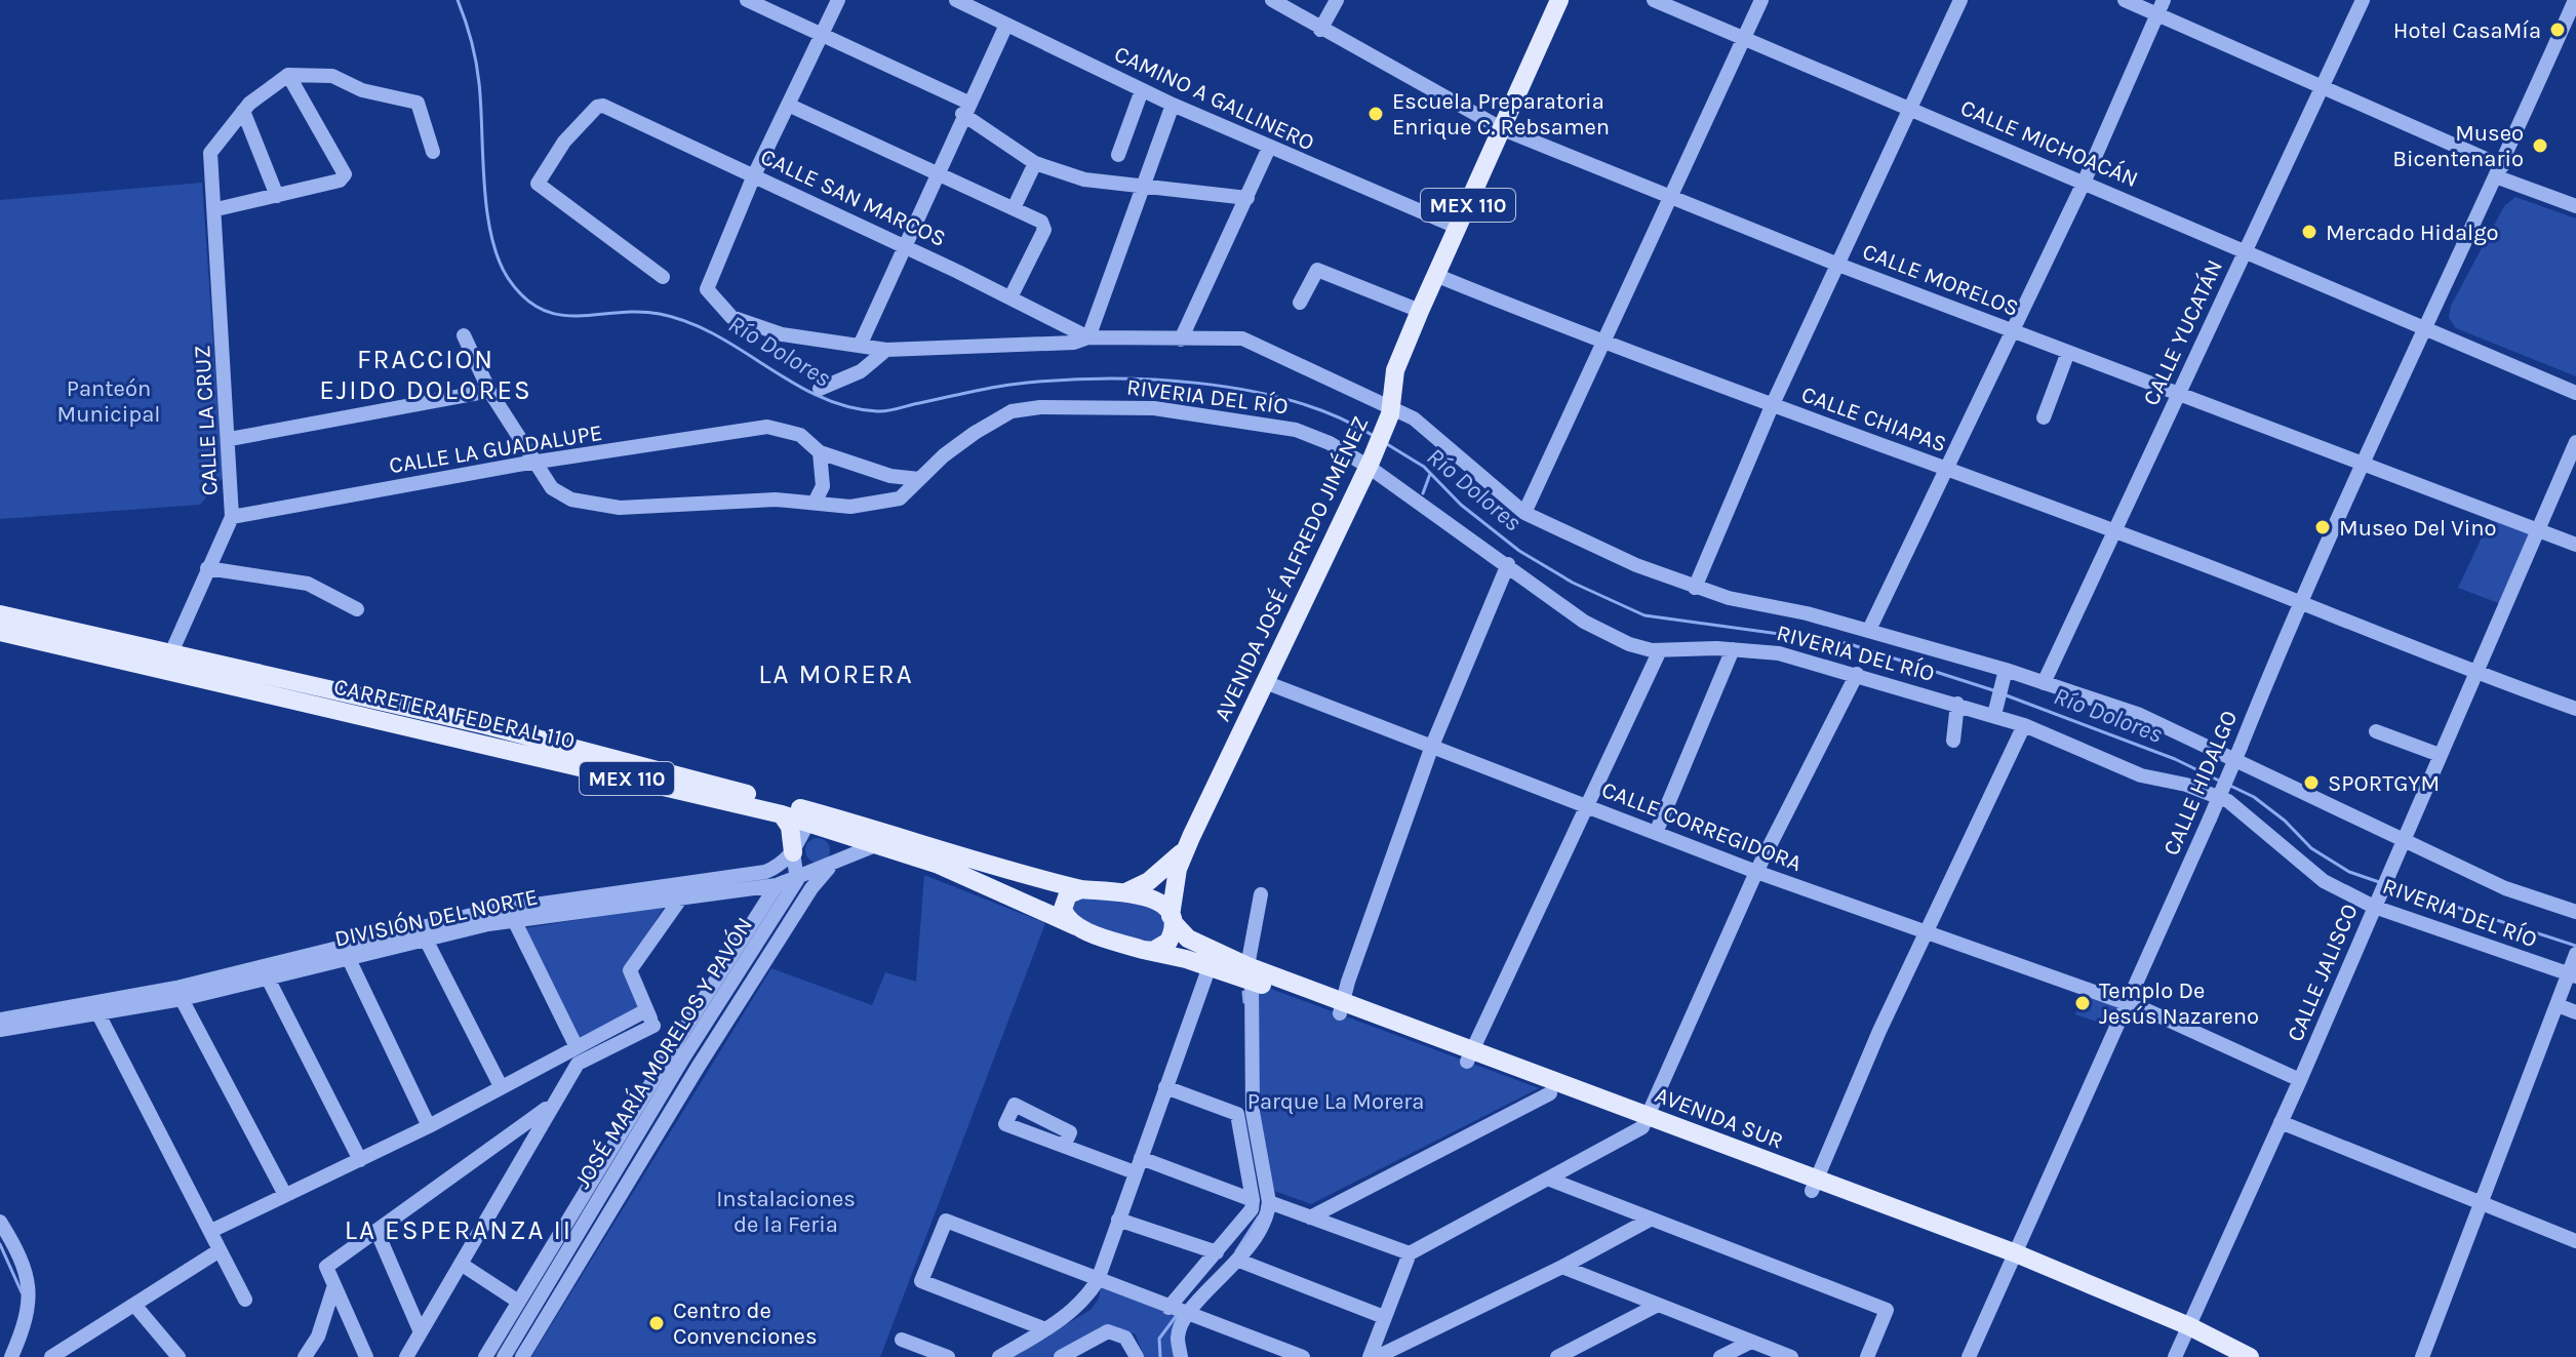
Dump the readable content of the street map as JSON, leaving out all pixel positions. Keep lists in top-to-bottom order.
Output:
{
  "streets": {
    "main road": [
      "MEX 110",
      "AVENIDA JOSÉ ALFREDO JIMÉNEZ",
      "CARRETERA FEDERAL 110",
      "AVENIDA SUR"
    ],
    "street": [
      "CAMINO A GALLINERO",
      "CALLE MICHOACÁN",
      "CALLE SAN MARCOS",
      "CALLE MORELOS",
      "CALLE YUCATÁN",
      "RIVERIA DEL RÍO",
      "CALLE CHIAPAS",
      "CALLE LA CRUZ",
      "CALLE LA GUADALUPE",
      "CALLE HIDALGO",
      "CALLE CORREGIDORA",
      "DIVISIÓN DEL NORTE",
      "CALLE JALISCO",
      "JOSÉ MARÍA MORELOS Y PAVÓN"
    ]
  },
  "crossings": [
    ["CAMINO A GALLINERO", "AVENIDA JOSÉ ALFREDO JIMÉNEZ"],
    ["CALLE MICHOACÁN", "CALLE YUCATÁN"],
    ["CALLE MICHOACÁN", "CALLE HIDALGO"],
    ["CALLE SAN MARCOS", "RIVERIA DEL RÍO"],
    ["MEX 110", "AVENIDA JOSÉ ALFREDO JIMÉNEZ"],
    ["MEX 110", "CARRETERA FEDERAL 110"],
    ["MEX 110", "AVENIDA SUR"],
    ["CALLE MORELOS", "CALLE YUCATÁN"],
    ["CALLE MORELOS", "AVENIDA JOSÉ ALFREDO JIMÉNEZ"],
    ["CALLE MORELOS", "CALLE HIDALGO"],
    ["CALLE MORELOS", "CALLE JALISCO"],
    ["CALLE YUCATÁN", "RIVERIA DEL RÍO"],
    ["CALLE YUCATÁN", "CALLE CHIAPAS"],
    ["RIVERIA DEL RÍO", "CALLE LA GUADALUPE"],
    ["RIVERIA DEL RÍO", "AVENIDA JOSÉ ALFREDO JIMÉNEZ"],
    ["RIVERIA DEL RÍO", "CALLE JALISCO"],
    ["CALLE CHIAPAS", "AVENIDA JOSÉ ALFREDO JIMÉNEZ"],
    ["CALLE CHIAPAS", "CALLE HIDALGO"],
    ["CALLE CHIAPAS", "CALLE JALISCO"],
    ["CALLE LA CRUZ", "CALLE LA GUADALUPE"],
    ["CALLE LA CRUZ", "CARRETERA FEDERAL 110"],
    ["AVENIDA JOSÉ ALFREDO JIMÉNEZ", "CALLE CORREGIDORA"],
    ["CARRETERA FEDERAL 110", "DIVISIÓN DEL NORTE"],
    ["CALLE HIDALGO", "CALLE CORREGIDORA"],
    ["CALLE HIDALGO", "AVENIDA SUR"],
    ["CALLE CORREGIDORA", "CALLE JALISCO"],
    ["DIVISIÓN DEL NORTE", "JOSÉ MARÍA MORELOS Y PAVÓN"],
    ["CALLE JALISCO", "AVENIDA SUR"]
  ],
  "districts": ["FRACCION EJIDO DOLORES", "LA MORERA", "LA ESPERANZA II"],
  "water": ["Río Dolores"],
  "parks": ["Panteón Municipal", "Parque La Morera", "Instalaciones de la Feria"],
  "places": [
    "Hotel CasaMía",
    "Escuela Preparatoria Enrique C. Rebsamen",
    "Museo Bicentenario",
    "Mercado Hidalgo",
    "Museo Del Vino",
    "SPORTGYM",
    "Templo De Jesús Nazareno",
    "Centro de Convenciones"
  ]
}
